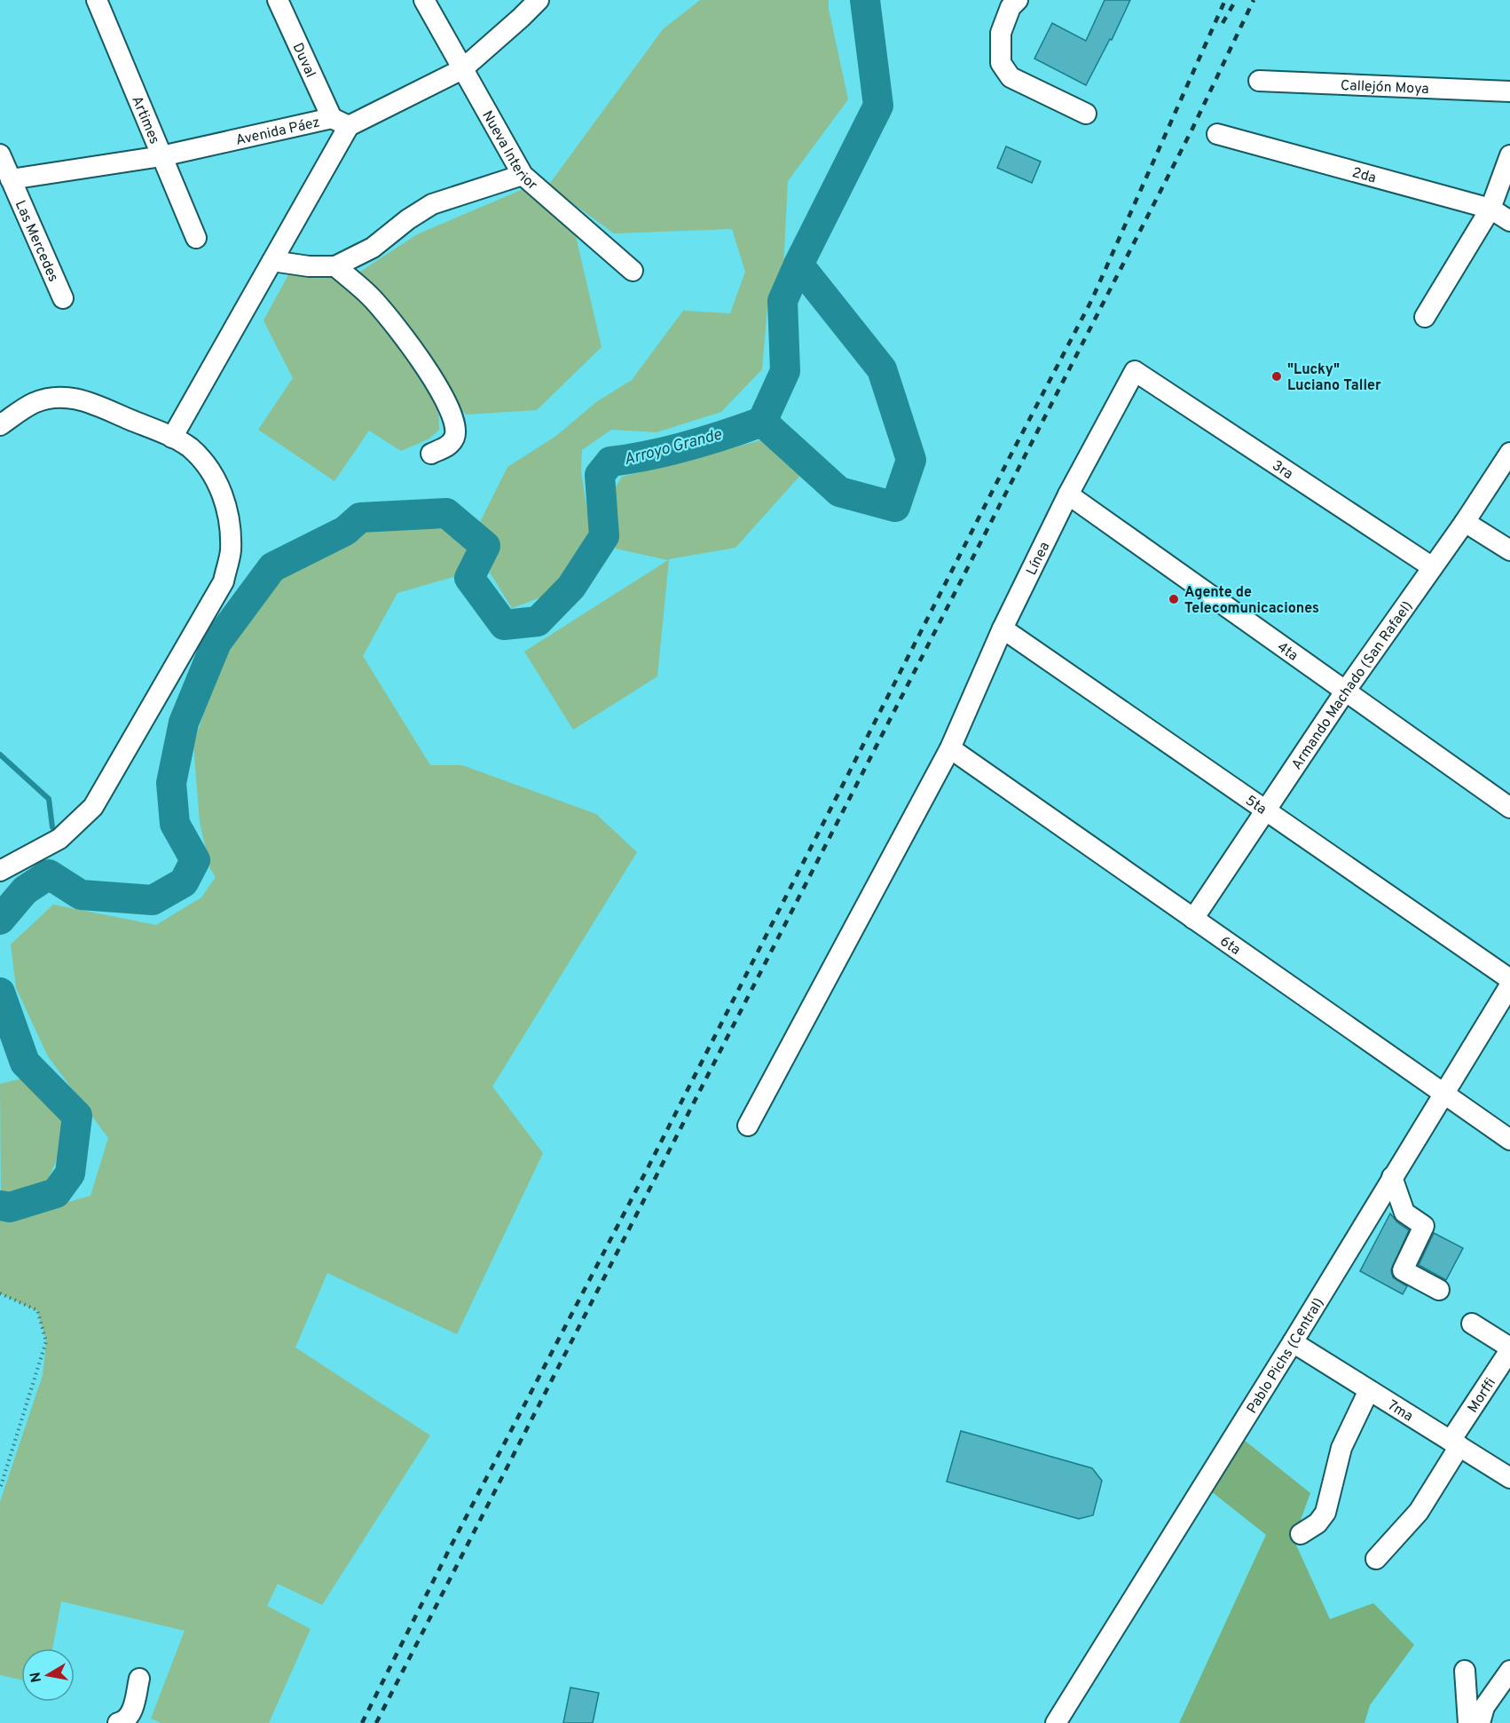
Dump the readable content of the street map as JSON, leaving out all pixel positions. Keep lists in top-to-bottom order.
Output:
{
  "streets": {
    "street": [
      "Duval",
      "Callejón Moya",
      "Artimes",
      "Avenida Páez",
      "Nueva Interior",
      "2da",
      "Las Mercedes",
      "3ra",
      "Línea",
      "4ta",
      "Armando Machado (San Rafael)",
      "5ta",
      "6ta",
      "Pablo Pichs (Central)",
      "Morffi",
      "7ma"
    ]
  },
  "crossings": [
    ["Duval", "Avenida Páez"],
    ["Artimes", "Avenida Páez"],
    ["Avenida Páez", "Nueva Interior"],
    ["Avenida Páez", "Las Mercedes"],
    ["3ra", "Línea"],
    ["3ra", "Armando Machado (San Rafael)"],
    ["Línea", "4ta"],
    ["Línea", "5ta"],
    ["Línea", "6ta"],
    ["4ta", "Armando Machado (San Rafael)"],
    ["Armando Machado (San Rafael)", "5ta"],
    ["Armando Machado (San Rafael)", "6ta"],
    ["6ta", "Pablo Pichs (Central)"],
    ["Pablo Pichs (Central)", "7ma"],
    ["Morffi", "7ma"]
  ],
  "water": ["Arroyo Grande"],
  "places": ["\"Lucky\" Luciano Taller", "Agente de Telecomunicaciones"],
  "north": "left"
}
